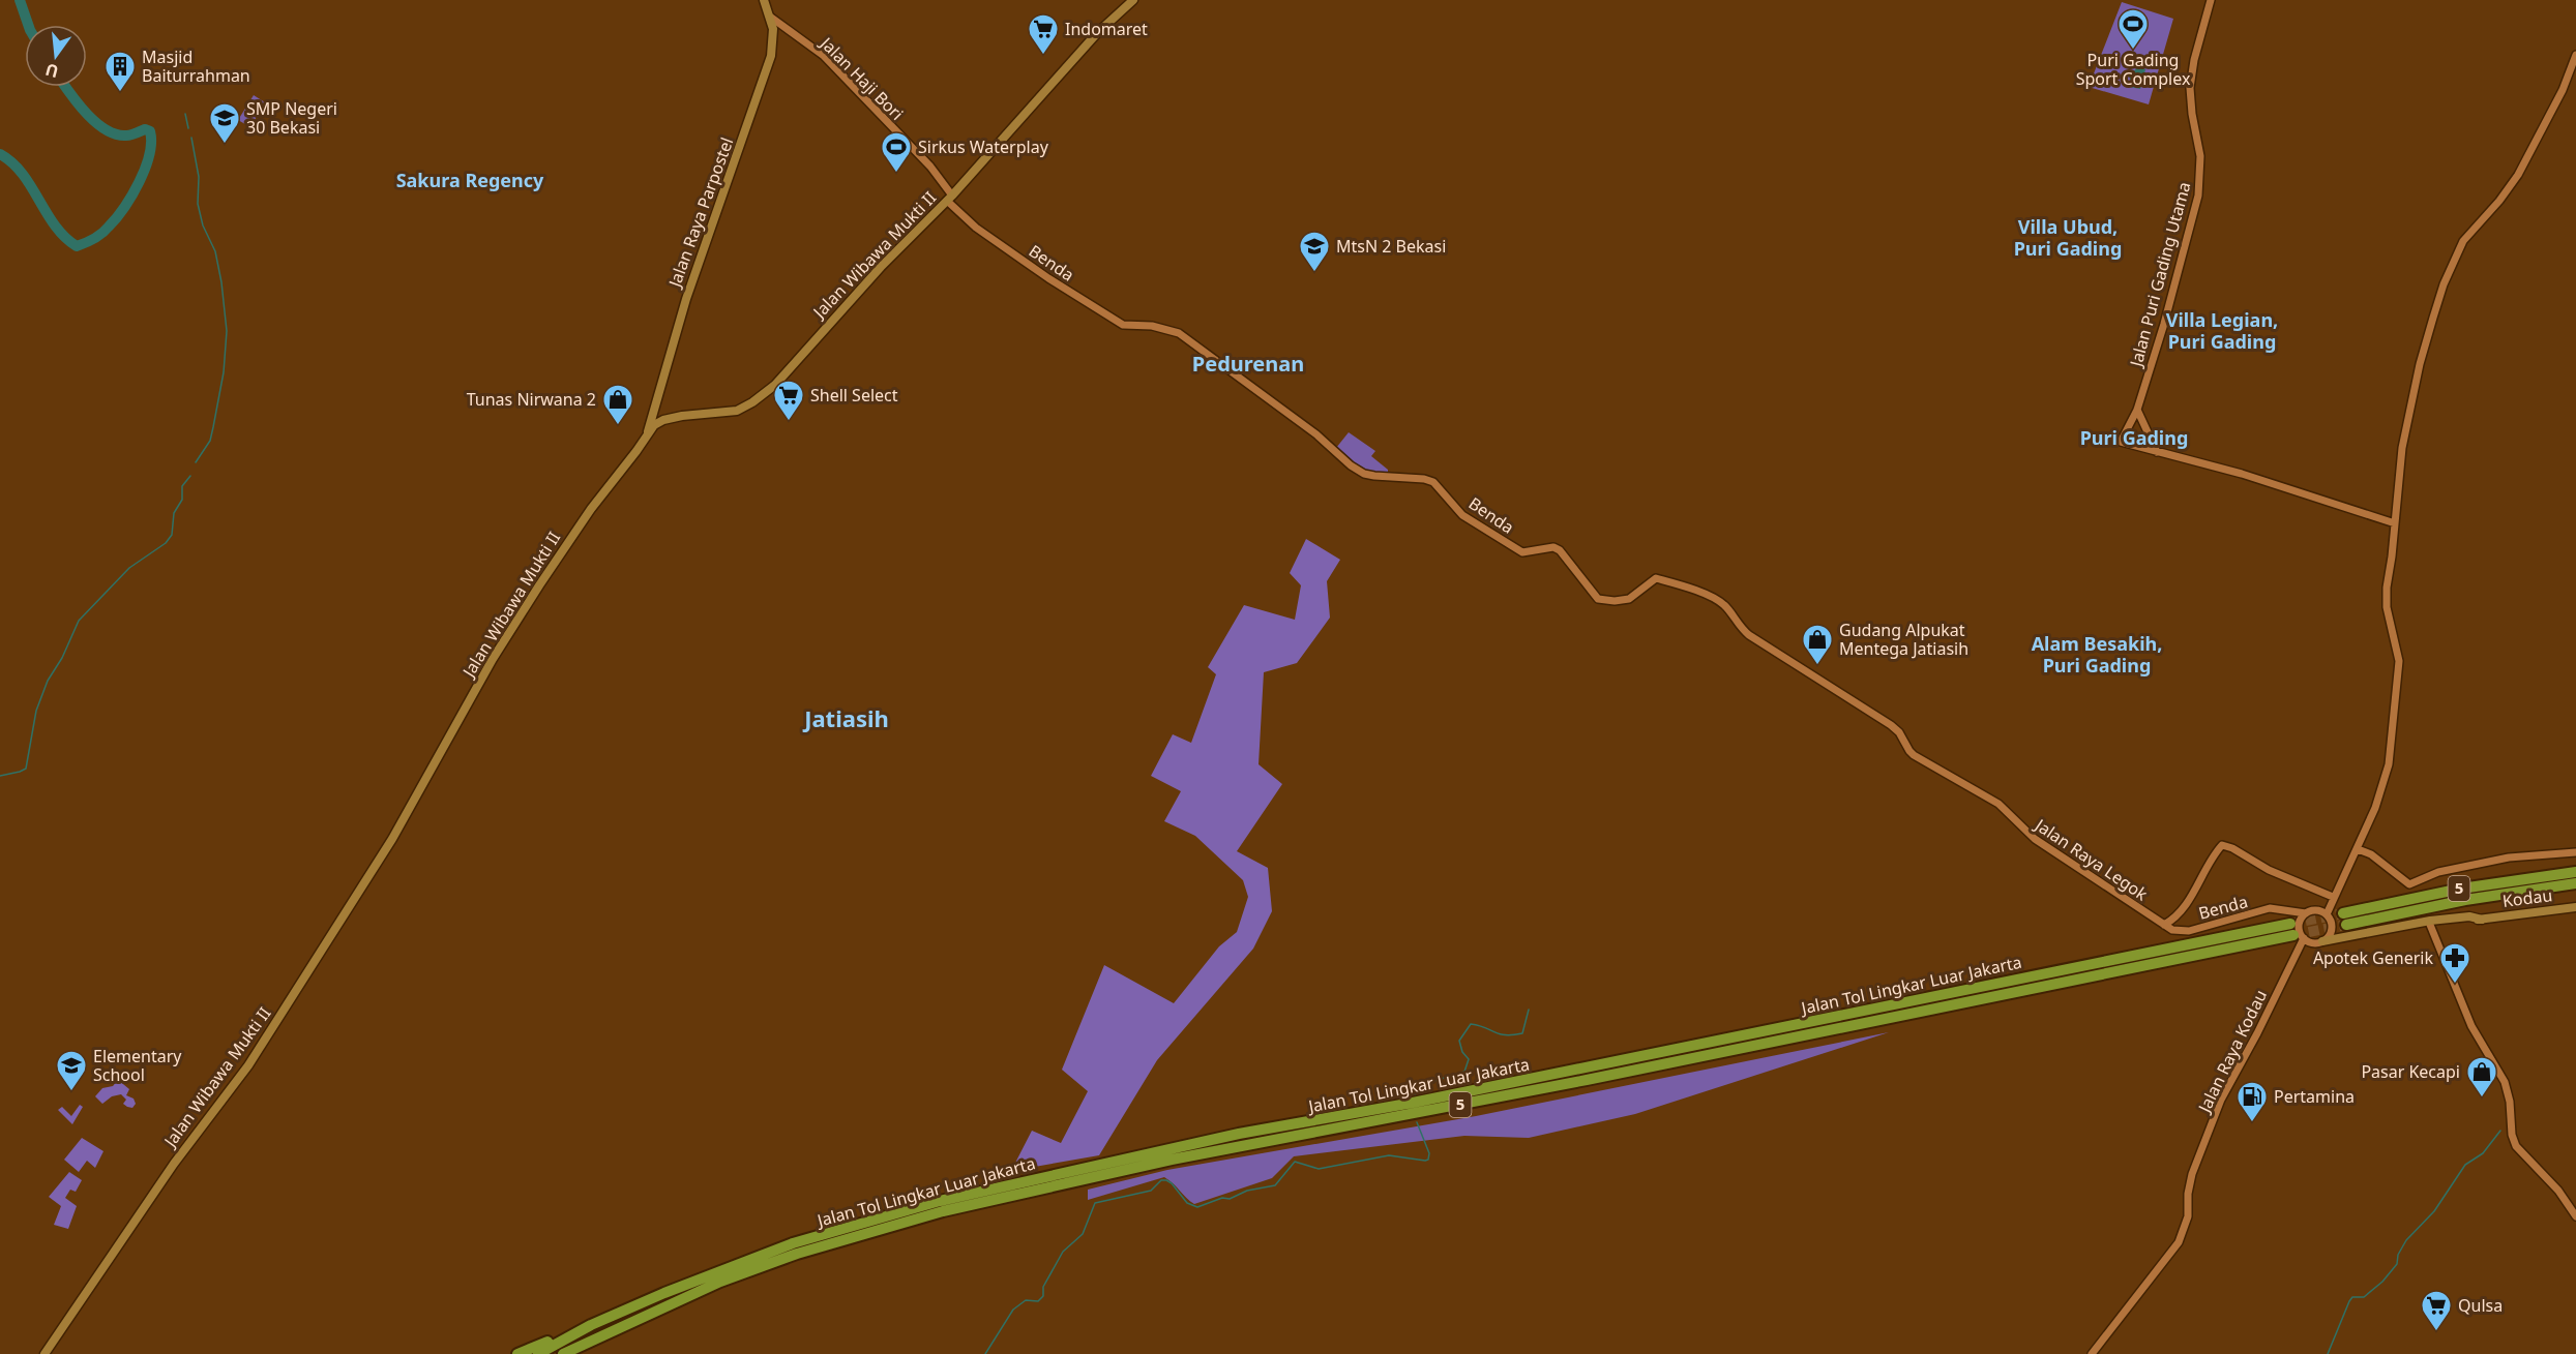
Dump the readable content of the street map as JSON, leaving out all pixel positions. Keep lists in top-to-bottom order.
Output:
{
  "streets": {
    "highway": ["5", "Jalan Tol Lingkar Luar Jakarta"],
    "main road": ["Jalan Raya Parpostel", "Jalan Wibawa Mukti II", "Kodau"],
    "street": [
      "Jalan Haji Bori",
      "Benda",
      "Jalan Puri Gading Utama",
      "Jalan Raya Legok",
      "Jalan Raya Kodau"
    ]
  },
  "crossings": [
    ["Jalan Haji Bori", "Jalan Raya Parpostel"],
    ["Jalan Haji Bori", "Jalan Wibawa Mukti II"],
    ["Jalan Haji Bori", "Benda"],
    ["Jalan Raya Parpostel", "Jalan Wibawa Mukti II"],
    ["Jalan Wibawa Mukti II", "Benda"],
    ["Benda", "Jalan Raya Legok"],
    ["Benda", "Kodau"],
    ["Benda", "Jalan Tol Lingkar Luar Jakarta"],
    ["Benda", "Jalan Raya Kodau"],
    ["Kodau", "Jalan Tol Lingkar Luar Jakarta"],
    ["Kodau", "Jalan Raya Kodau"],
    ["Jalan Tol Lingkar Luar Jakarta", "Jalan Raya Kodau"]
  ],
  "districts": [
    "Sakura Regency",
    "Villa Ubud, Puri Gading",
    "Villa Legian, Puri Gading",
    "Pedurenan",
    "Puri Gading",
    "Alam Besakih, Puri Gading",
    "Jatiasih"
  ],
  "places": {
    "sports": ["Puri Gading Sport Complex", "Sirkus Waterplay"],
    "supermarket": ["Indomaret", "Shell Select", "Qulsa"],
    "building": ["Masjid Baiturrahman"],
    "school or university": ["SMP Negeri 30 Bekasi", "MtsN 2 Bekasi", "Elementary School"],
    "shop": ["Tunas Nirwana 2", "Gudang Alpukat Mentega Jatiasih", "Pasar Kecapi"],
    "pharmacy": ["Apotek Generik"],
    "fuel station": ["Pertamina"]
  },
  "north": "bottom"
}
